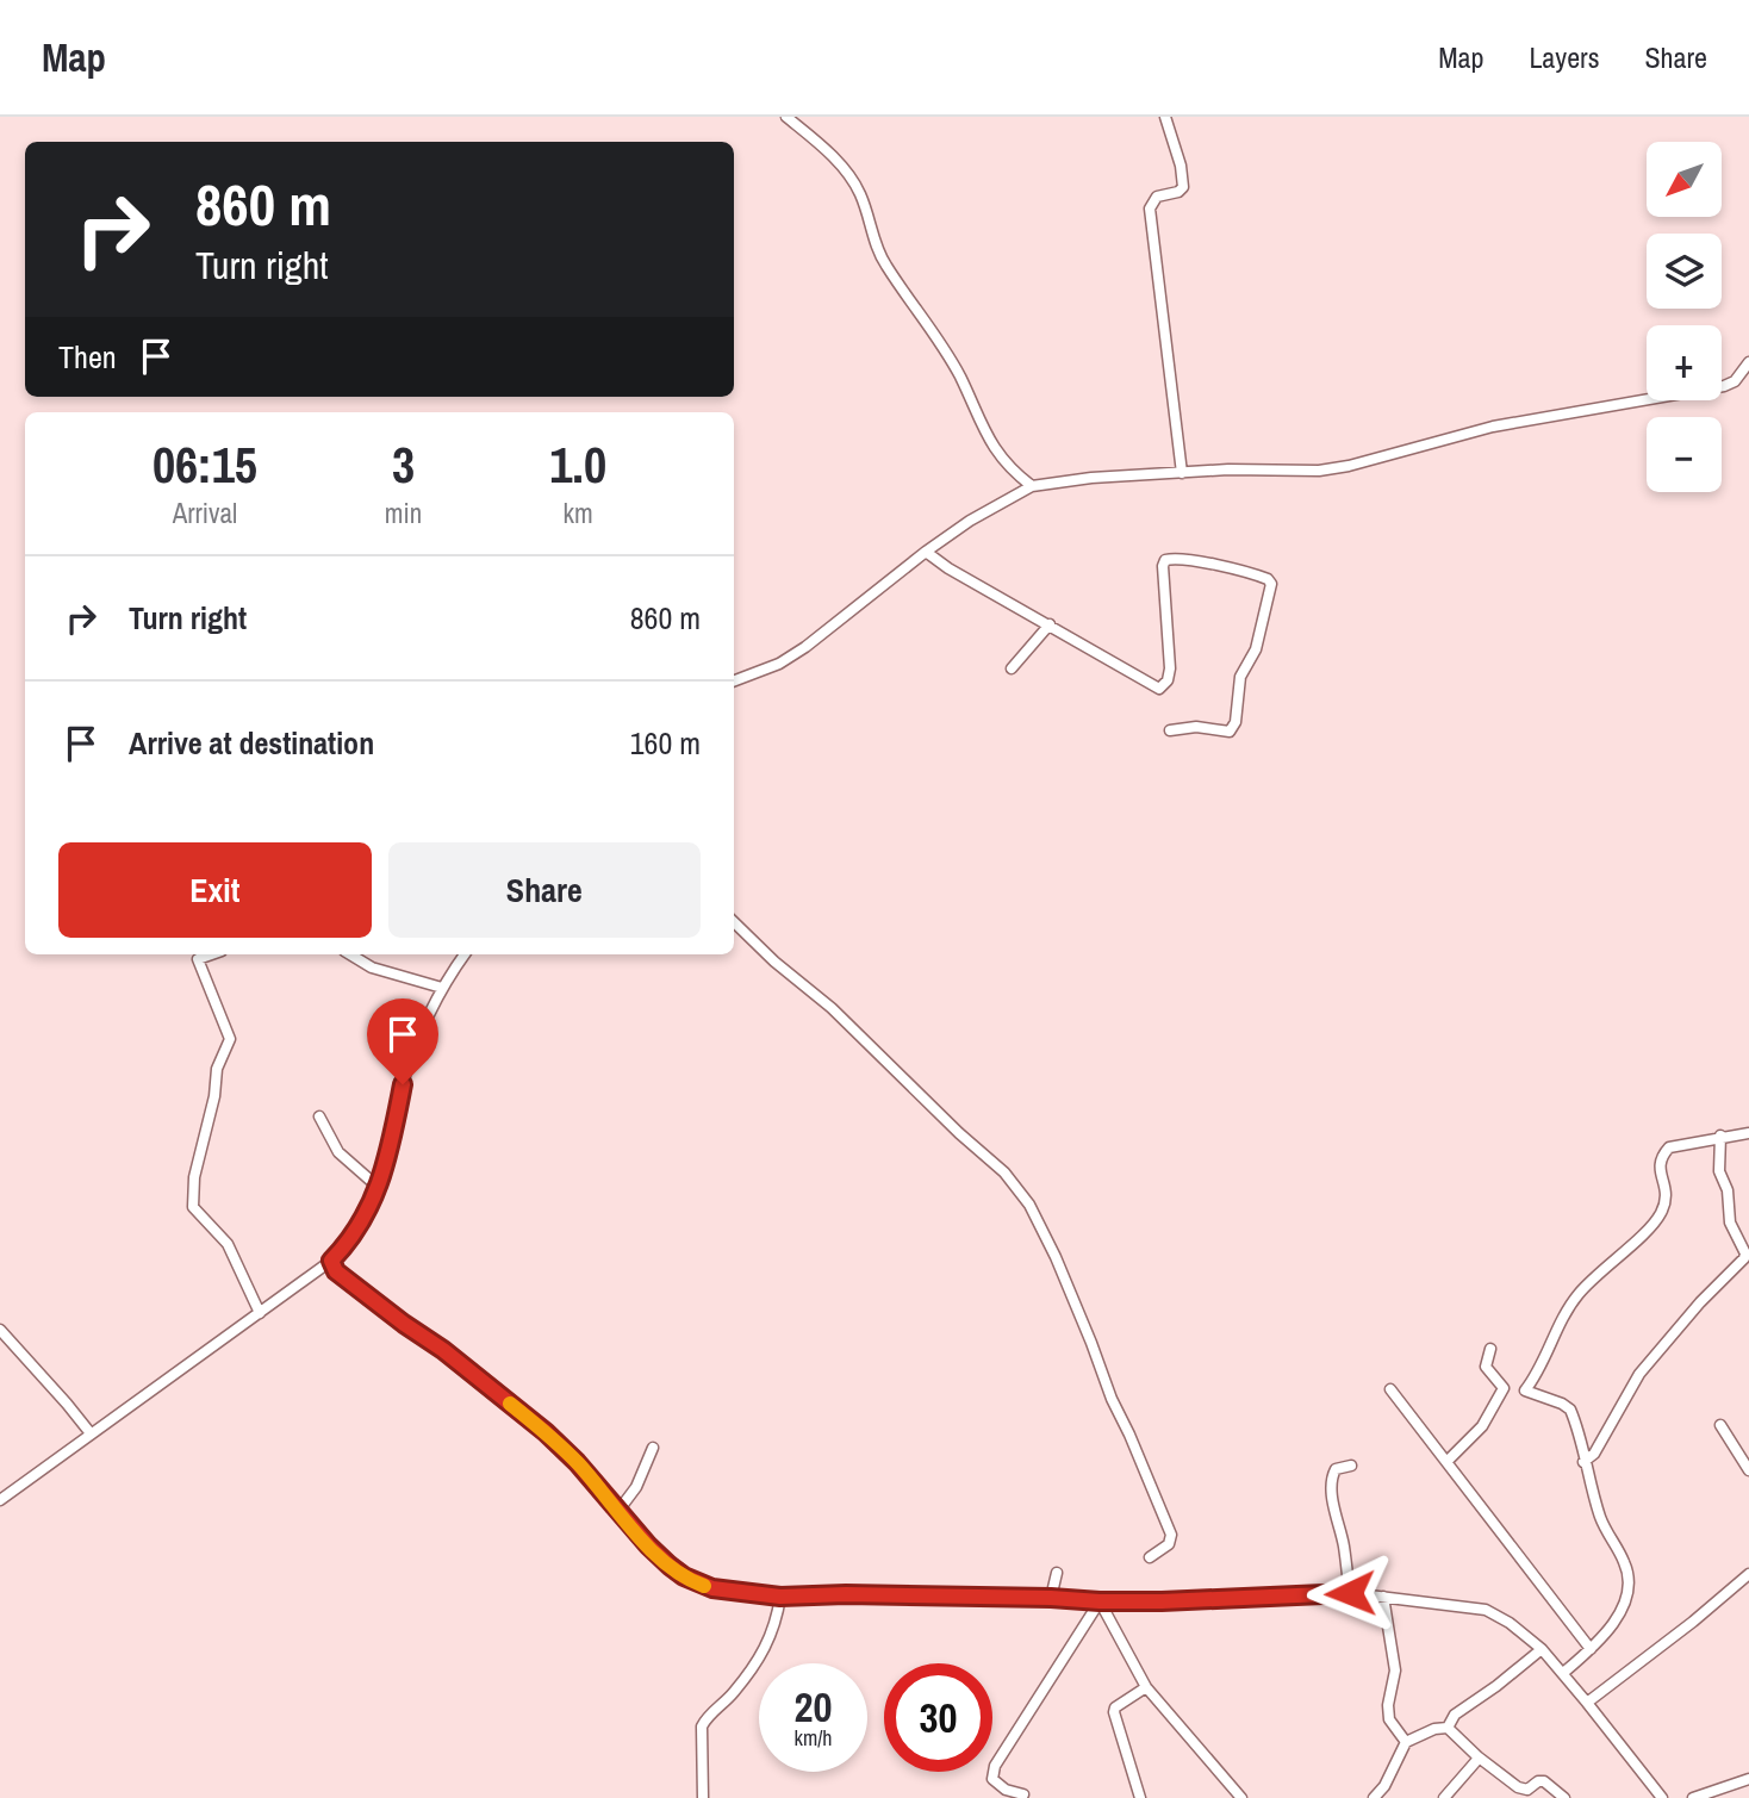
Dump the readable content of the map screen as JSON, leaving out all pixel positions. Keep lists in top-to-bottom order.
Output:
{
  "north": "bottom left",
  "page": {
    "header": "Map",
    "nav": ["Map", "Layers", "Share"],
    "map_buttons": ["+", "−"],
    "turn": ["860 m", "Turn right"],
    "then": "Then",
    "eta": [
      "06:15",
      "Arrival",
      "3",
      "min",
      "1.0",
      "km"
    ],
    "list": [
      {
        "name": "Turn right",
        "value": "860 m"
      },
      {
        "name": "Arrive at destination",
        "value": "160 m"
      }
    ],
    "buttons": ["Exit", "Share"],
    "speed": "20 km/h",
    "limit": "30"
  }
}
